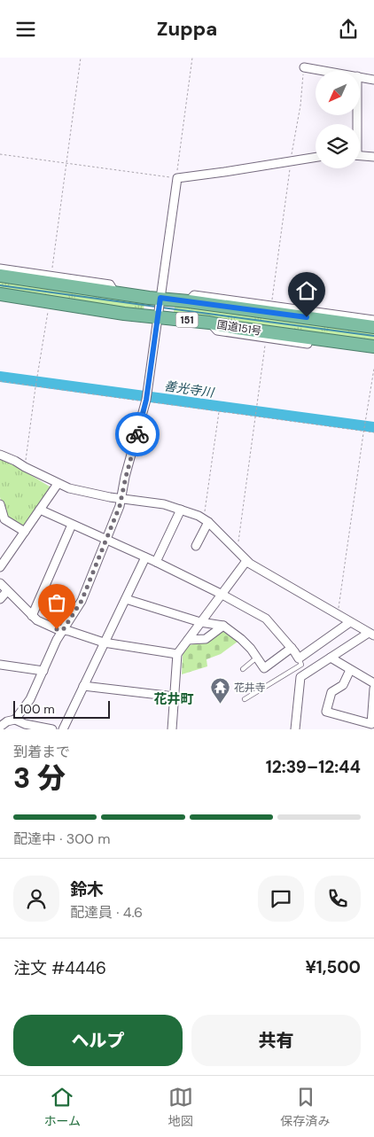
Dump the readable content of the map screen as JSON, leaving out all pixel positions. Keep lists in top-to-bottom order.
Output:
{
  "streets": {
    "highway": ["151", "国道151号"]
  },
  "districts": ["花井町"],
  "water": ["善光寺川"],
  "places": {
    "temple": ["花井寺"]
  },
  "scale_bar": "100 m",
  "north": "bottom left",
  "page": {
    "header": "Zuppa",
    "scale": "100 m",
    "heading": ["3 分", "到着まで", "12:39–12:44"],
    "panel": [
      "鈴木",
      "配達員 · 4.6",
      "注文 #4446",
      "¥1,500"
    ],
    "bar": "配達中 · 300 m",
    "buttons": ["ヘルプ", "共有"],
    "tabs": ["ホーム", "地図", "保存済み"]
  }
}
